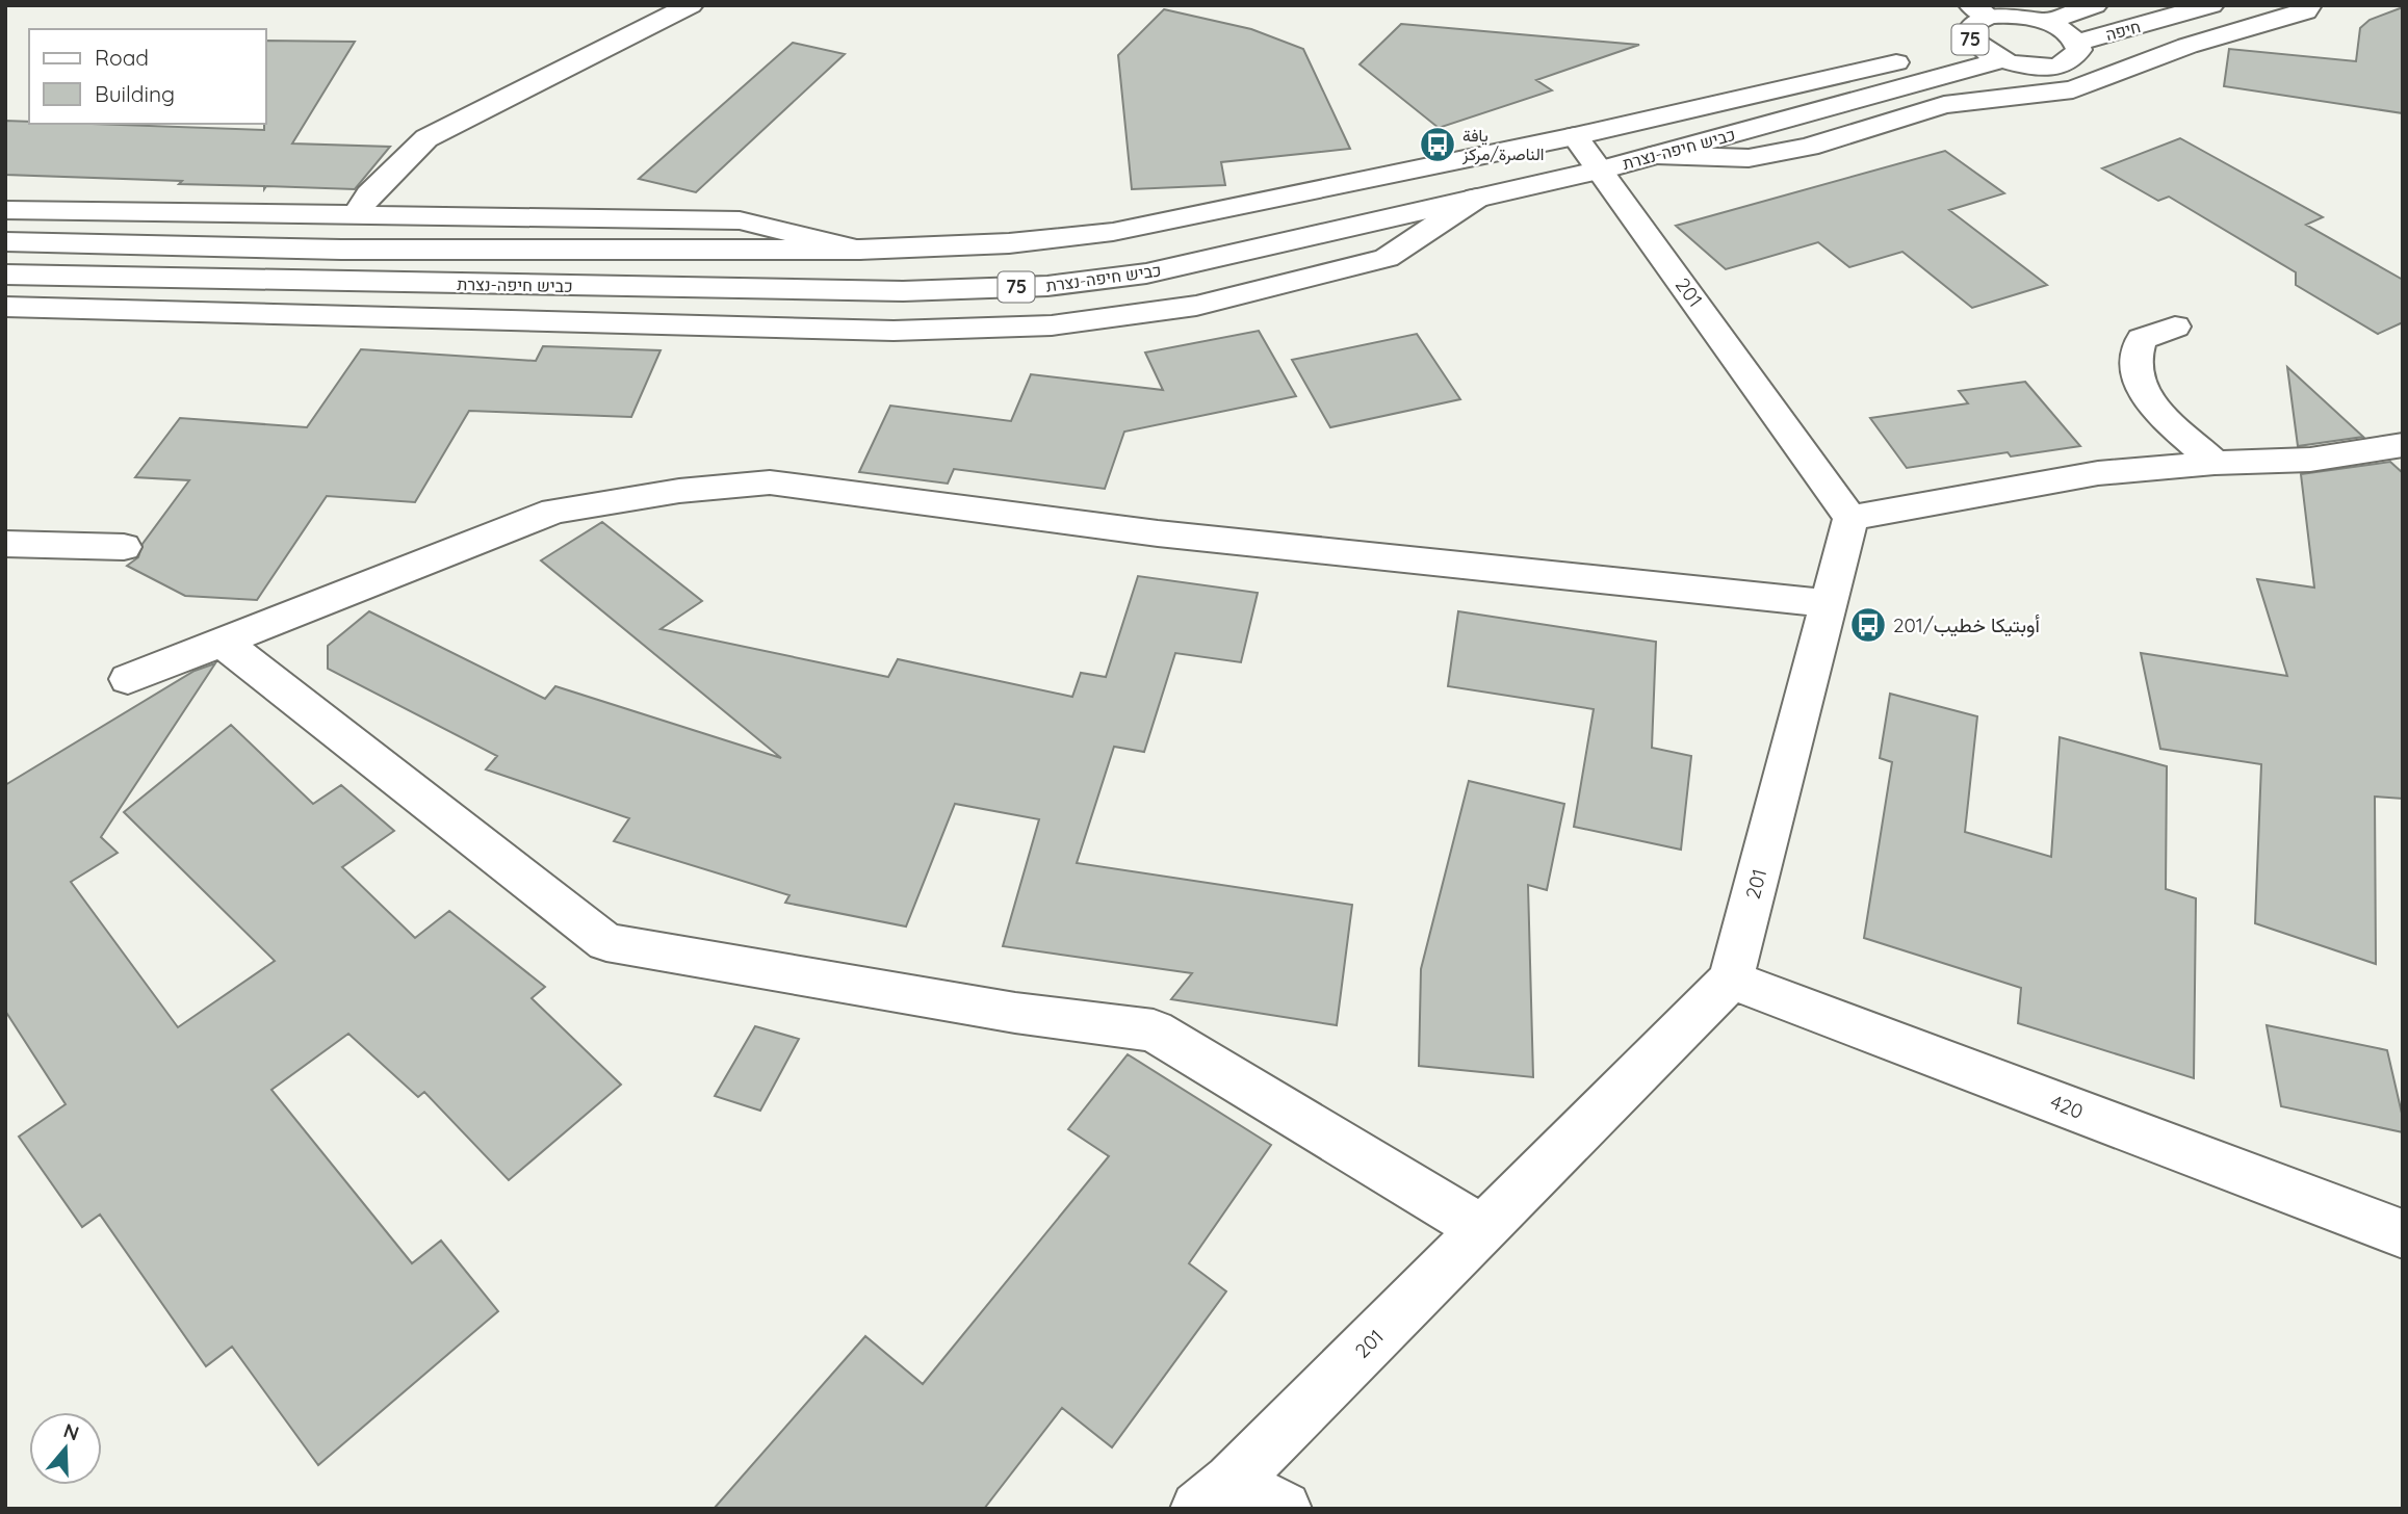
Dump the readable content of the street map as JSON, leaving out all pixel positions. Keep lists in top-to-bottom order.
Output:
{
  "streets": {
    "main road": [
      "חיפה",
      "75",
      "כביש חיפה-נצרת",
      "201",
      "420"
    ]
  },
  "crossings": [
    ["חיפה", "75"],
    ["75", "כביש חיפה-נצרת"],
    ["כביש חיפה-נצרת", "201"],
    ["201", "420"]
  ],
  "places": {
    "bus stop": ["يافة الناصرة/مركز", "أوبتيكا خطيب/201"]
  },
  "legend": ["Road", "Building"],
  "north": "top"
}
